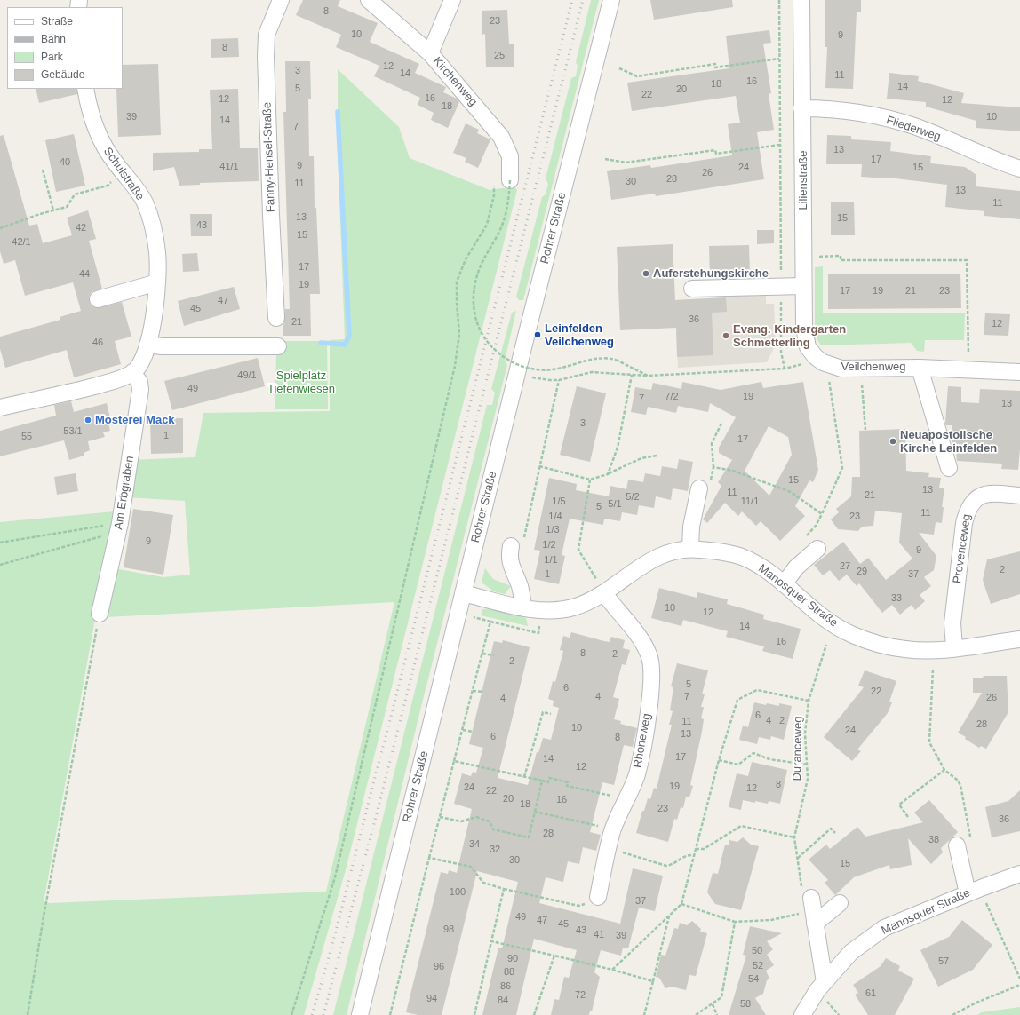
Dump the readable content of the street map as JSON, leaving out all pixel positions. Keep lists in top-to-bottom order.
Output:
{
  "streets": {
    "street": [
      "Kirchenweg",
      "Fliederweg",
      "Fanny-Hensel-Straße",
      "Schulstraße",
      "Lilienstraße",
      "Rohrer Straße",
      "Veilchenweg",
      "Am Erbgraben",
      "Provenceweg",
      "Manosquer Straße",
      "Rhoneweg"
    ],
    "path": ["Duranceweg"]
  },
  "crossings": [
    ["Fliederweg", "Lilienstraße"],
    ["Schulstraße", "Am Erbgraben"],
    ["Lilienstraße", "Veilchenweg"],
    ["Rohrer Straße", "Manosquer Straße"],
    ["Provenceweg", "Manosquer Straße"],
    ["Manosquer Straße", "Rhoneweg"]
  ],
  "parks": ["Spielplatz Tiefenwiesen"],
  "places": [
    "Auferstehungskirche",
    "Leinfelden Veilchenweg",
    "Evang. Kindergarten Schmetterling",
    "Mosterei Mack",
    "Neuapostolische Kirche Leinfelden"
  ],
  "house_numbers": [
    "8",
    "23",
    "10",
    "9",
    "8",
    "25",
    "12",
    "3",
    "14",
    "11",
    "16",
    "18",
    "14",
    "5",
    "20",
    "22",
    "16",
    "12",
    "12",
    "18",
    "39",
    "10",
    "14",
    "7",
    "13",
    "17",
    "40",
    "9",
    "41/1",
    "24",
    "15",
    "26",
    "28",
    "30",
    "11",
    "13",
    "11",
    "13",
    "15",
    "43",
    "42",
    "15",
    "42/1",
    "17",
    "44",
    "19",
    "17",
    "19",
    "21",
    "23",
    "47",
    "45",
    "36",
    "21",
    "12",
    "46",
    "49/1",
    "49",
    "7/2",
    "19",
    "7",
    "13",
    "3",
    "53/1",
    "1",
    "55",
    "17",
    "15",
    "13",
    "11",
    "21",
    "5/2",
    "1/5",
    "11/1",
    "5/1",
    "5",
    "11",
    "1/4",
    "23",
    "1/3",
    "9",
    "1/2",
    "9",
    "1/1",
    "27",
    "2",
    "29",
    "1",
    "37",
    "33",
    "10",
    "12",
    "14",
    "16",
    "8",
    "2",
    "2",
    "5",
    "6",
    "22",
    "4",
    "7",
    "26",
    "4",
    "6",
    "4",
    "2",
    "11",
    "28",
    "10",
    "24",
    "13",
    "6",
    "8",
    "17",
    "14",
    "12",
    "8",
    "19",
    "24",
    "12",
    "22",
    "20",
    "16",
    "18",
    "23",
    "36",
    "28",
    "38",
    "34",
    "32",
    "30",
    "15",
    "100",
    "37",
    "49",
    "47",
    "45",
    "98",
    "43",
    "41",
    "39",
    "50",
    "90",
    "57",
    "52",
    "96",
    "88",
    "54",
    "86",
    "61",
    "72",
    "94",
    "84",
    "58"
  ],
  "legend": [
    "Straße",
    "Bahn",
    "Park",
    "Gebäude"
  ]
}
